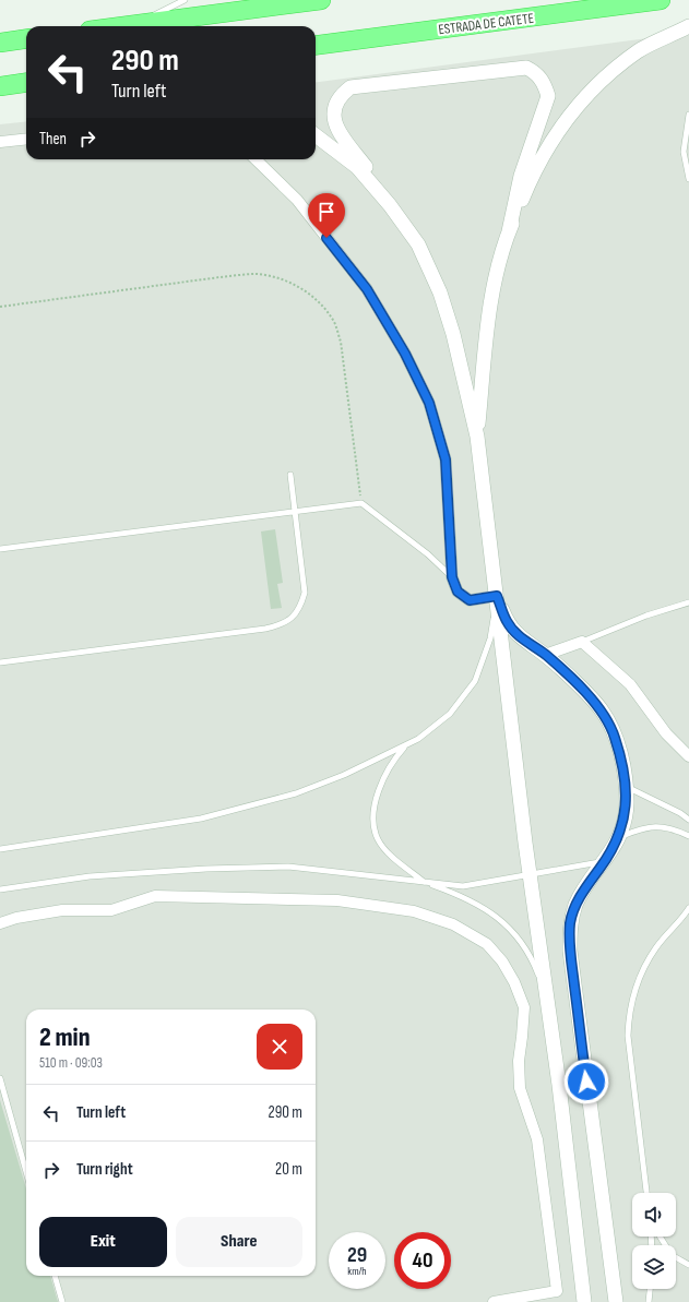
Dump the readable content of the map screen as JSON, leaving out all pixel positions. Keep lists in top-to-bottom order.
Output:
{
  "streets": {
    "highway": ["ESTRADA DE CATETE"]
  },
  "page": {
    "turn": ["290 m", "Turn left"],
    "then": "Then",
    "heading": ["2 min", "510 m · 09:03"],
    "list": [
      {
        "name": "Turn left",
        "value": "290 m"
      },
      {
        "name": "Turn right",
        "value": "20 m"
      }
    ],
    "buttons": ["Exit", "Share"],
    "speed": "29 km/h",
    "limit": "40"
  }
}
